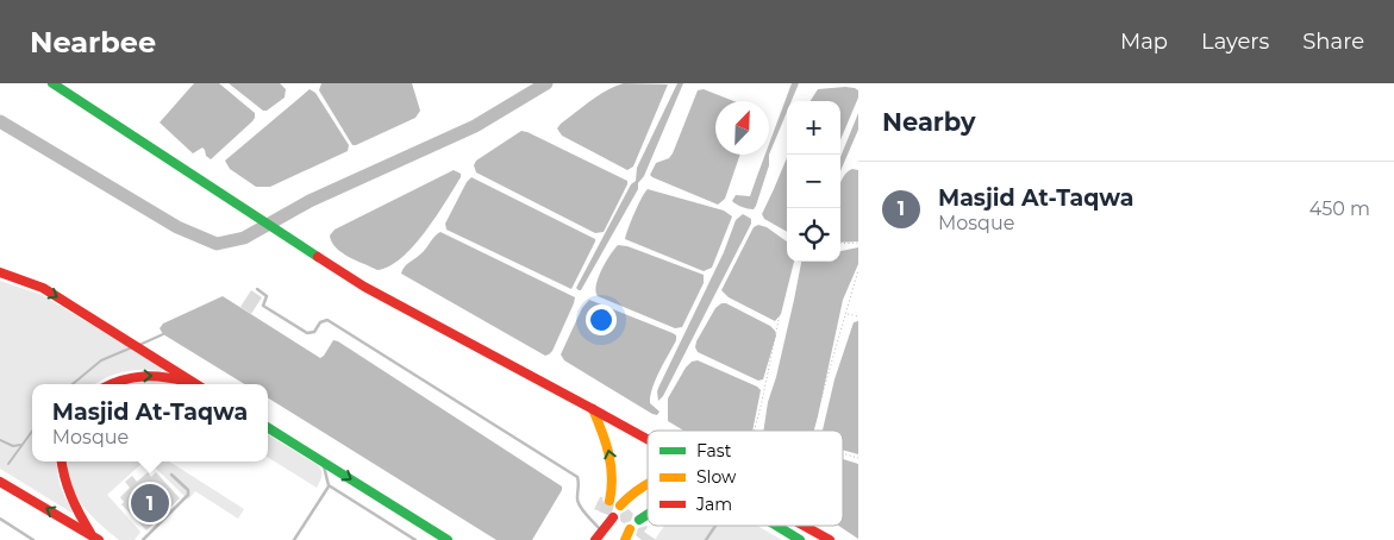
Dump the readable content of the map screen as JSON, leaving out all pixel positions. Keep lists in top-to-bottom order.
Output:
{
  "legend": ["Fast", "Slow", "Jam"],
  "north": "top right",
  "page": {
    "header": "Nearbee",
    "nav": ["Map", "Layers", "Share"],
    "heading": "Nearby",
    "map_buttons": ["+", "−"],
    "list": [
      {
        "mark": "1",
        "name": "Masjid At-Taqwa",
        "note": "Mosque",
        "value": "450 m"
      }
    ],
    "popup": ["Masjid At-Taqwa", "Mosque"],
    "pins": "1"
  }
}
